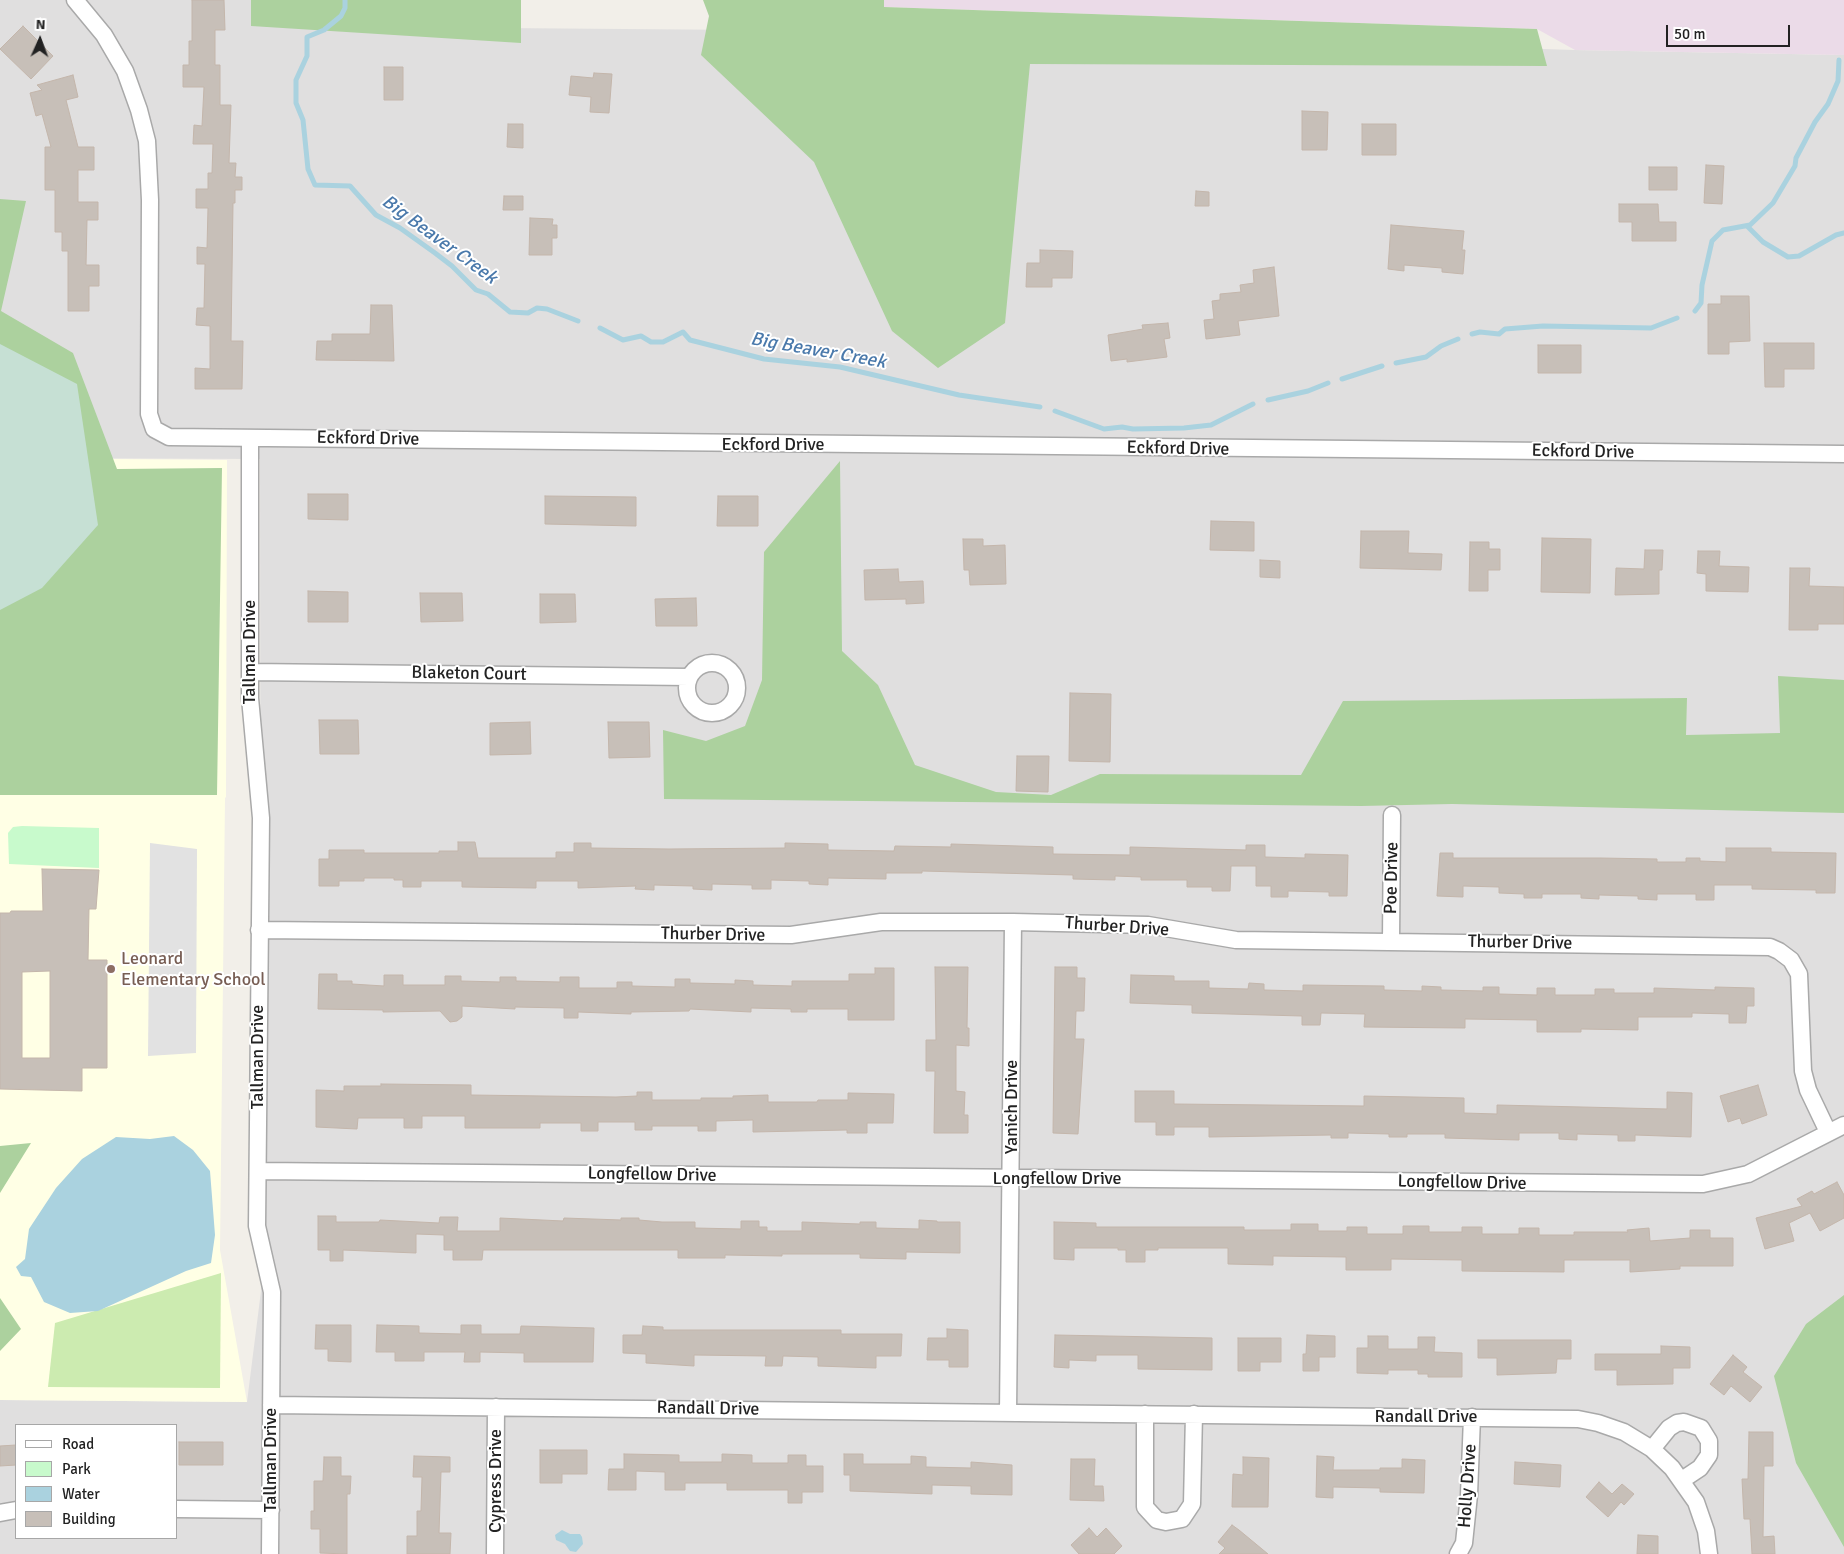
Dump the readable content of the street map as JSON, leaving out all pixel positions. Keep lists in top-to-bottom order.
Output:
{
  "streets": {
    "street": [
      "Eckford Drive",
      "Tallman Drive",
      "Blaketon Court",
      "Poe Drive",
      "Thurber Drive",
      "Yanich Drive",
      "Longfellow Drive",
      "Randall Drive",
      "Cypress Drive",
      "Holly Drive"
    ]
  },
  "crossings": [
    ["Eckford Drive", "Tallman Drive"],
    ["Tallman Drive", "Blaketon Court"],
    ["Tallman Drive", "Thurber Drive"],
    ["Tallman Drive", "Longfellow Drive"],
    ["Tallman Drive", "Randall Drive"],
    ["Poe Drive", "Thurber Drive"],
    ["Thurber Drive", "Yanich Drive"],
    ["Thurber Drive", "Longfellow Drive"],
    ["Yanich Drive", "Longfellow Drive"],
    ["Yanich Drive", "Randall Drive"],
    ["Randall Drive", "Cypress Drive"],
    ["Randall Drive", "Holly Drive"]
  ],
  "water": ["Big Beaver Creek"],
  "places": ["Leonard Elementary School"],
  "legend": [
    "Road",
    "Park",
    "Water",
    "Building"
  ],
  "scale_bar": "50 m",
  "north": "top"
}
